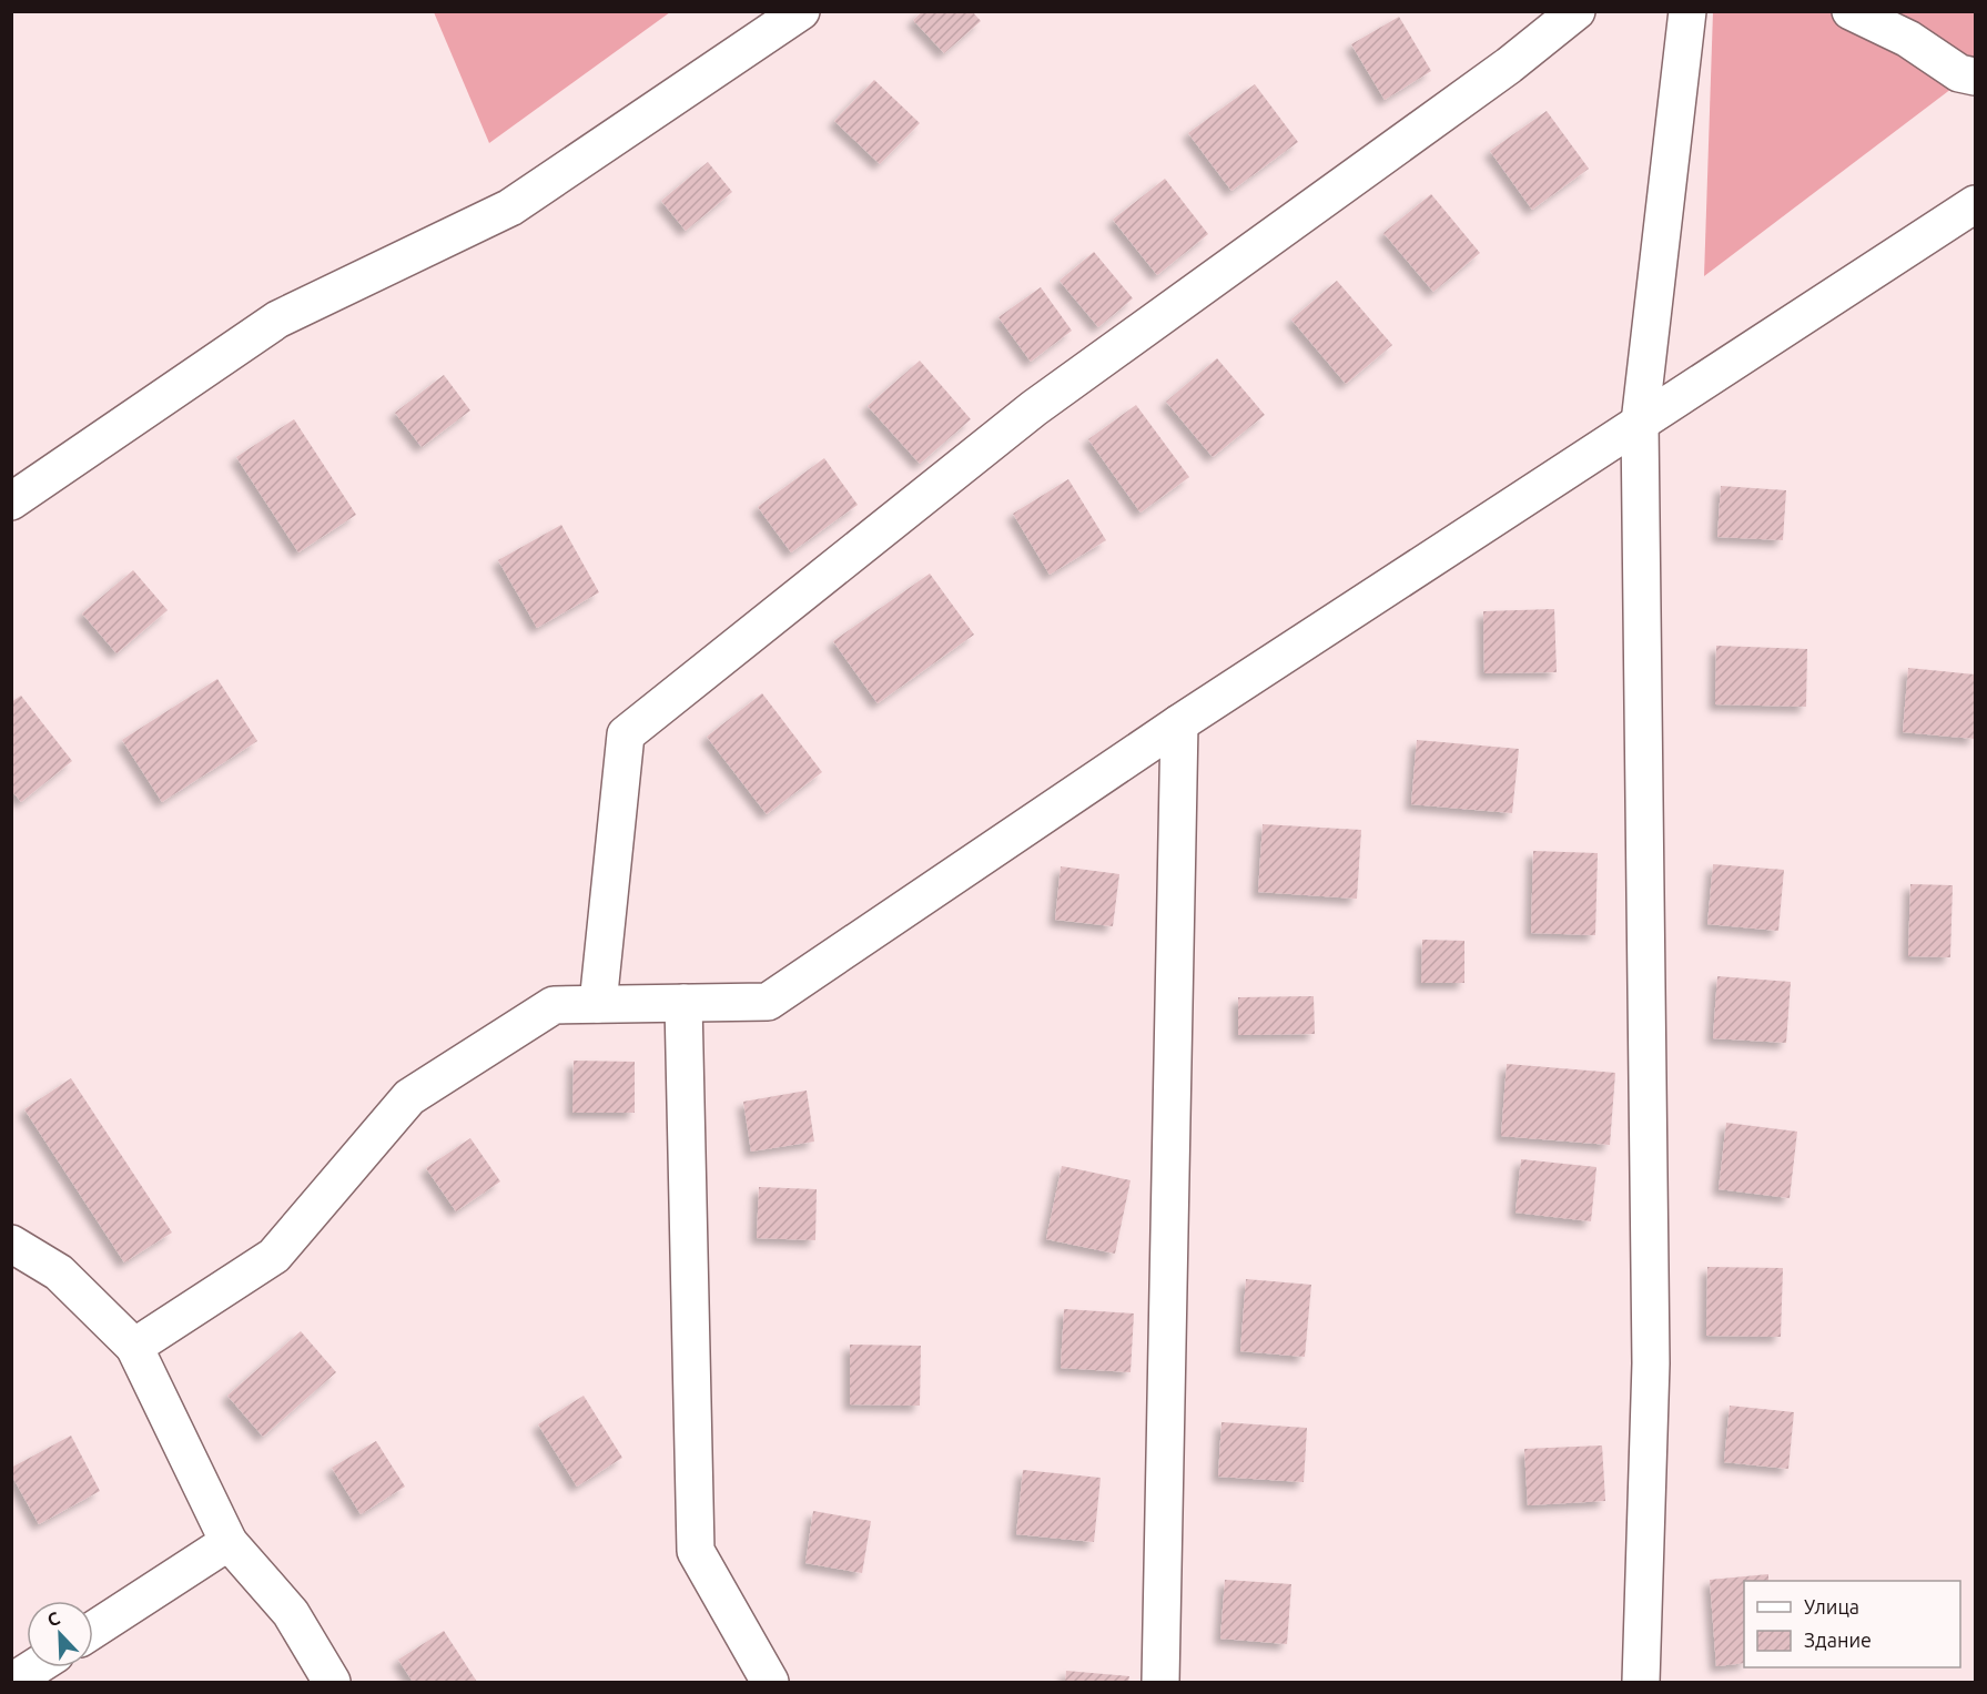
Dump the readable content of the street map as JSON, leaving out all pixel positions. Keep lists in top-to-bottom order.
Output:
{
  "legend": ["Улица", "Здание"],
  "north": "top left"
}
